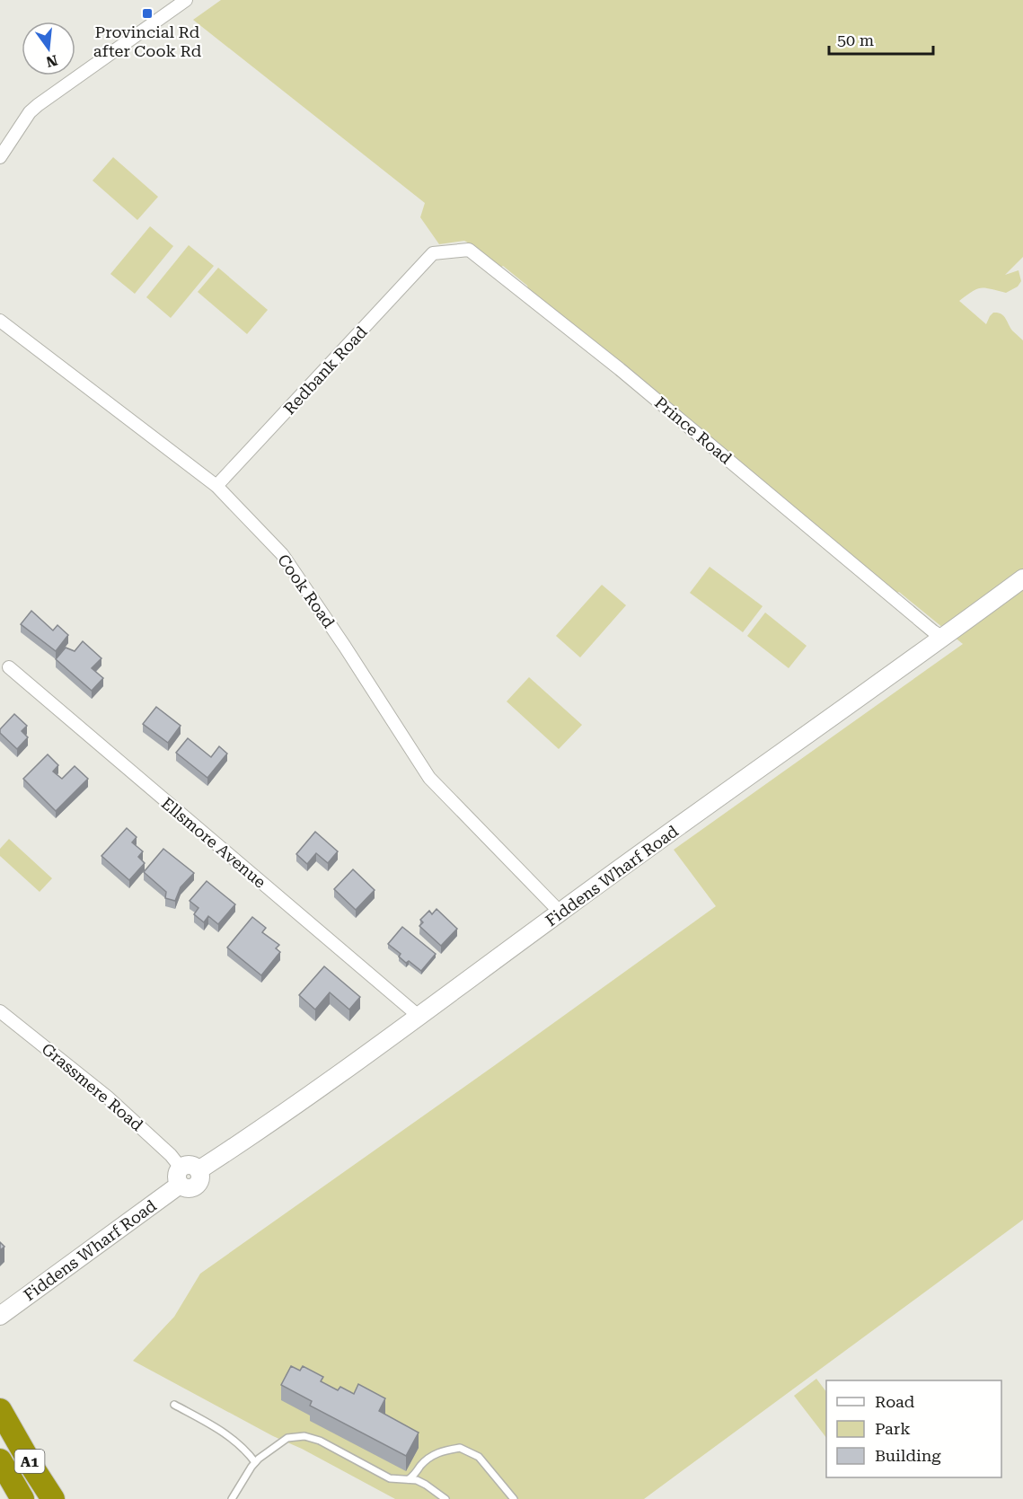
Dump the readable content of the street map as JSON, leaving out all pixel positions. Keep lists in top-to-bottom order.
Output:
{
  "streets": {
    "highway": ["A1"],
    "street": [
      "Redbank Road",
      "Prince Road",
      "Cook Road",
      "Ellsmore Avenue",
      "Fiddens Wharf Road",
      "Grassmere Road"
    ]
  },
  "crossings": [
    ["Redbank Road", "Prince Road"],
    ["Redbank Road", "Cook Road"],
    ["Prince Road", "Fiddens Wharf Road"],
    ["Cook Road", "Fiddens Wharf Road"],
    ["Ellsmore Avenue", "Fiddens Wharf Road"],
    ["Fiddens Wharf Road", "Grassmere Road"]
  ],
  "places": {
    "transit": ["Provincial Rd after Cook Rd"]
  },
  "legend": ["Road", "Park", "Building"],
  "scale_bar": "50 m",
  "north": "bottom"
}
